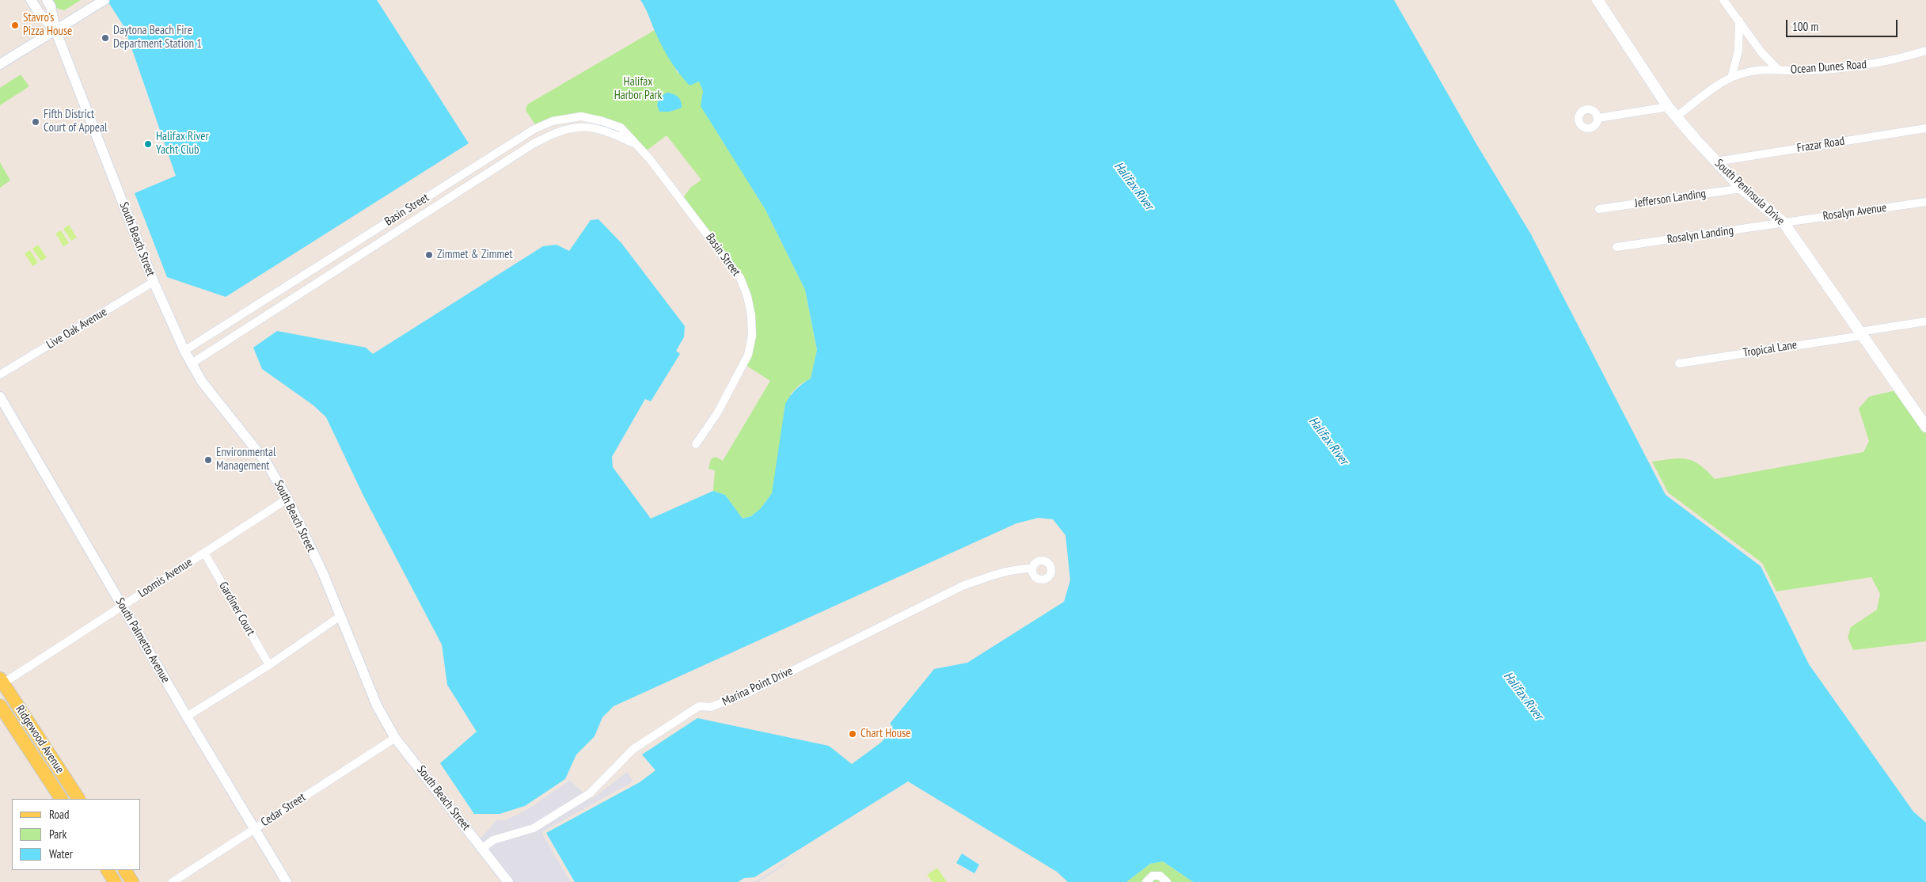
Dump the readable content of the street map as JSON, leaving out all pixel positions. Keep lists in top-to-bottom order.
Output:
{
  "streets": {
    "main road": ["South Peninsula Drive", "Ridgewood Avenue"],
    "street": [
      "Ocean Dunes Road",
      "Frazar Road",
      "Jefferson Landing",
      "Basin Street",
      "Rosalyn Avenue",
      "Rosalyn Landing",
      "South Beach Street",
      "Live Oak Avenue",
      "Tropical Lane",
      "Loomis Avenue",
      "Gardiner Court",
      "South Palmetto Avenue",
      "Marina Point Drive",
      "Cedar Street"
    ]
  },
  "crossings": [
    ["Ocean Dunes Road", "South Peninsula Drive"],
    ["Frazar Road", "South Peninsula Drive"],
    ["South Peninsula Drive", "Jefferson Landing"],
    ["South Peninsula Drive", "Rosalyn Avenue"],
    ["South Peninsula Drive", "Rosalyn Landing"],
    ["South Peninsula Drive", "Tropical Lane"],
    ["Basin Street", "South Beach Street"],
    ["Rosalyn Avenue", "Rosalyn Landing"],
    ["South Beach Street", "Live Oak Avenue"],
    ["South Beach Street", "Loomis Avenue"],
    ["South Beach Street", "Marina Point Drive"],
    ["South Beach Street", "Cedar Street"],
    ["Loomis Avenue", "Gardiner Court"],
    ["Loomis Avenue", "South Palmetto Avenue"],
    ["Loomis Avenue", "Ridgewood Avenue"],
    ["South Palmetto Avenue", "Cedar Street"]
  ],
  "water": ["Halifax River"],
  "parks": ["Halifax Harbor Park"],
  "places": [
    "Stavro's Pizza House",
    "Daytona Beach Fire Department Station 1",
    "Fifth District Court of Appeal",
    "Halifax River Yacht Club",
    "Zimmet & Zimmet",
    "Environmental Management",
    "Chart House"
  ],
  "legend": ["Road", "Park", "Water"],
  "scale_bar": "100 m"
}
